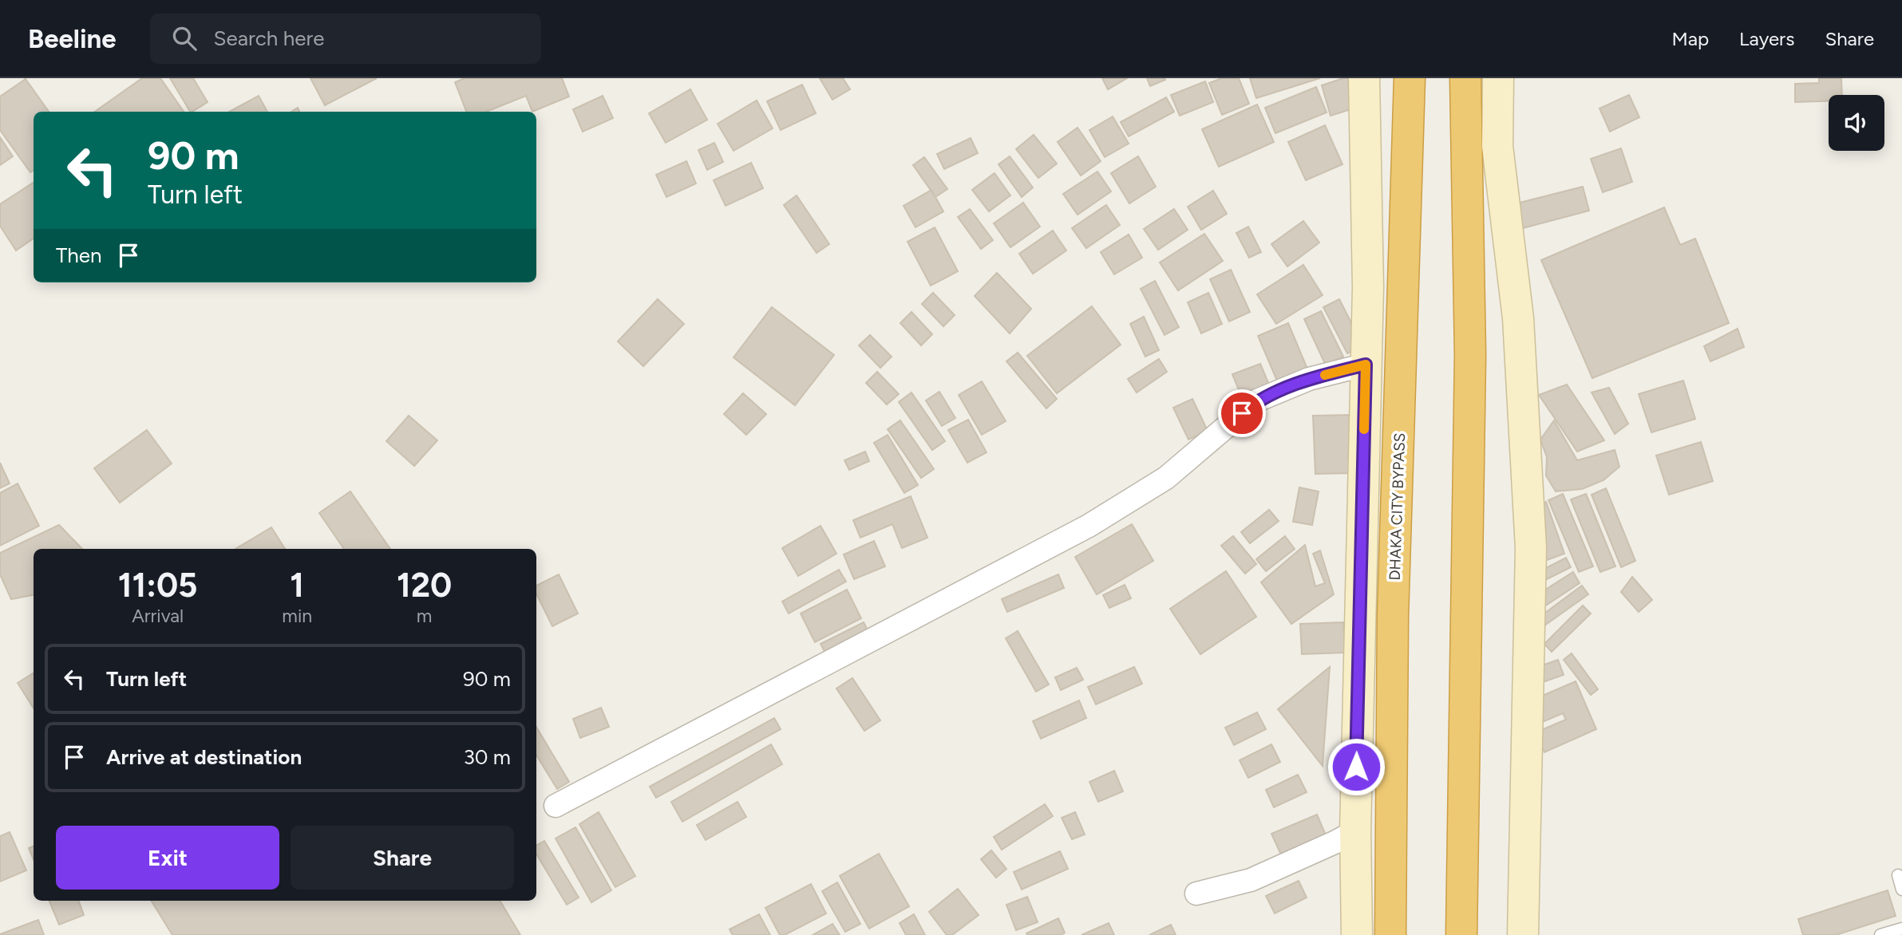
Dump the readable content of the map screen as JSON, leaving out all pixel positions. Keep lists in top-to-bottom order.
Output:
{
  "streets": {
    "highway": ["DHAKA CITY BYPASS"]
  },
  "page": {
    "header": "Beeline",
    "search": "Search here",
    "nav": ["Map", "Layers", "Share"],
    "turn": ["90 m", "Turn left"],
    "then": "Then",
    "eta": [
      "11:05",
      "Arrival",
      "1",
      "min",
      "120",
      "m"
    ],
    "list": [
      {
        "name": "Turn left",
        "value": "90 m"
      },
      {
        "name": "Arrive at destination",
        "value": "30 m"
      }
    ],
    "buttons": ["Exit", "Share"]
  }
}
